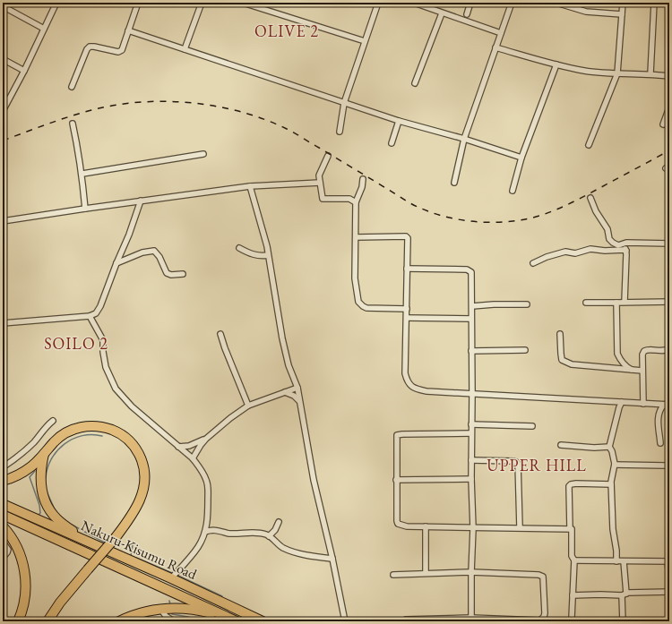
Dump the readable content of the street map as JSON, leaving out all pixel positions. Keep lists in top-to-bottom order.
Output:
{
  "streets": {
    "highway": ["Nakuru-Kisumu Road"]
  },
  "districts": ["OLIVE 2", "SOILO 2", "UPPER HILL"]
}
